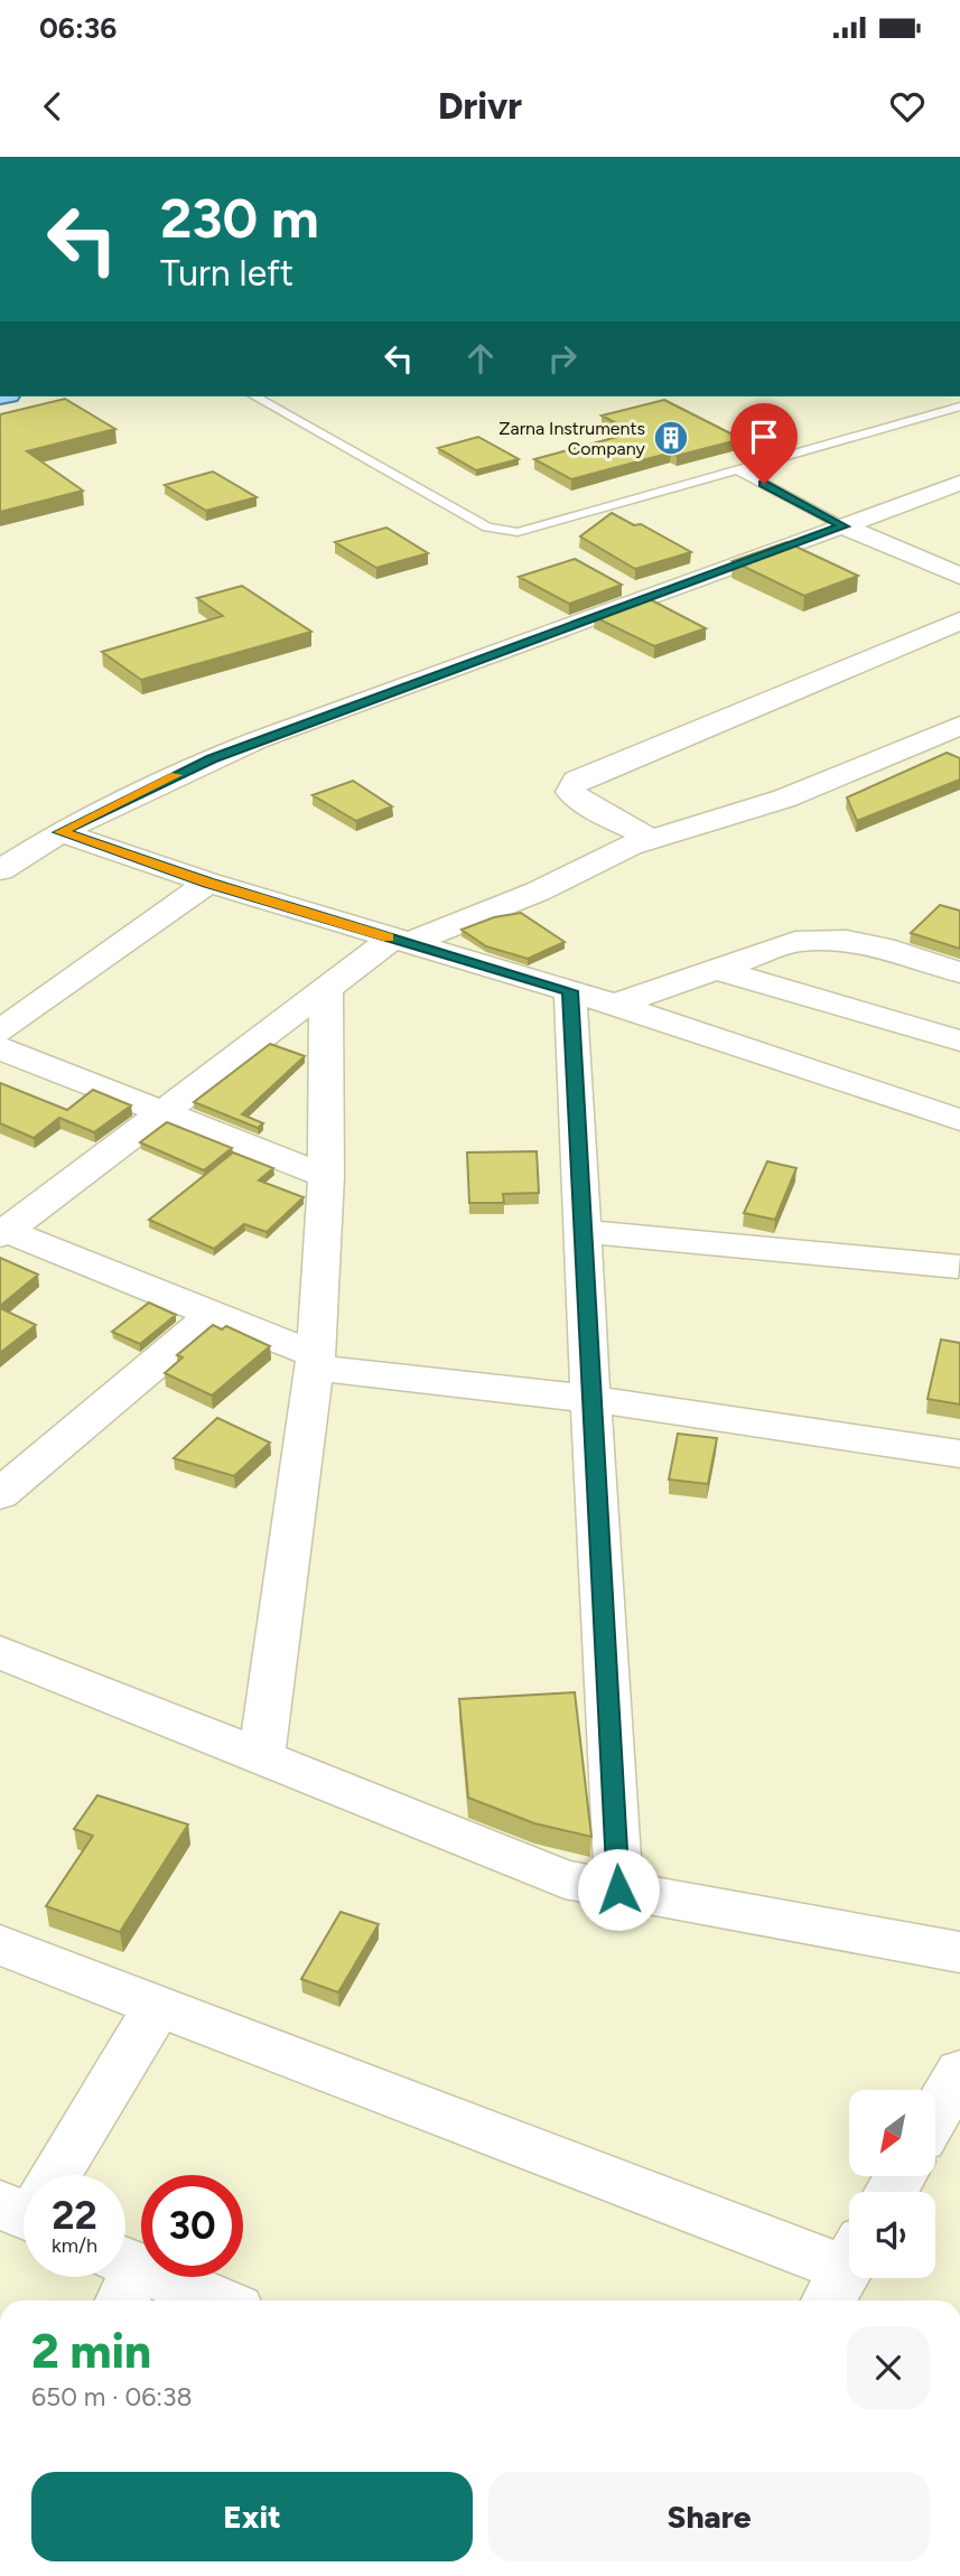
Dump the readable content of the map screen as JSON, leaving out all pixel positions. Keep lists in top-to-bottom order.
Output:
{
  "places": {
    "building": ["Zarna Instruments Company"]
  },
  "north": "bottom left",
  "page": {
    "status": "06:36",
    "header": "Drivr",
    "turn": ["230 m", "Turn left"],
    "speed": "22 km/h",
    "limit": "30",
    "heading": ["2 min", "650 m · 06:38"],
    "buttons": ["Exit", "Share"]
  }
}
